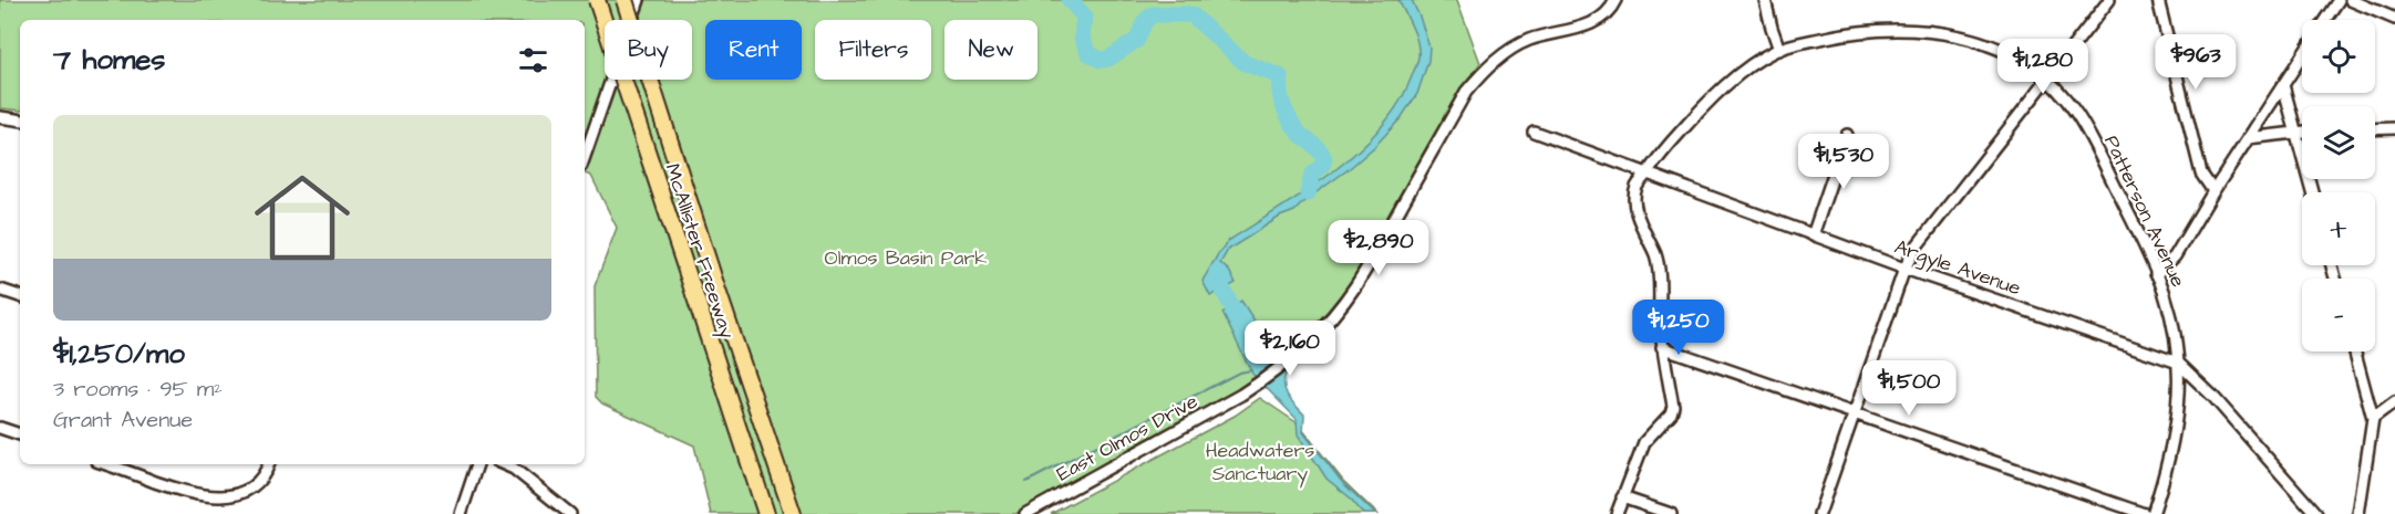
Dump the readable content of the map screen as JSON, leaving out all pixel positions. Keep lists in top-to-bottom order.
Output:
{
  "streets": {
    "highway": ["McAllister Freeway"],
    "street": ["Patterson Avenue", "Argyle Avenue", "East Olmos Drive"]
  },
  "crossings": [
    ["Patterson Avenue", "Argyle Avenue"]
  ],
  "parks": ["Olmos Basin Park", "Headwaters Sanctuary"],
  "page": {
    "map_buttons": ["+", "−"],
    "chip": [
      "Buy",
      "Rent",
      "Filters",
      "New"
    ],
    "heading": "7 homes",
    "price": [
      "$963",
      "$1,280",
      "$1,530",
      "$2,890",
      "$1,250",
      "$2,160",
      "$1,500"
    ],
    "list": [
      {
        "name": "$1,250/mo",
        "note": "3 rooms · 95 m² · Grant Avenue"
      }
    ]
  }
}
